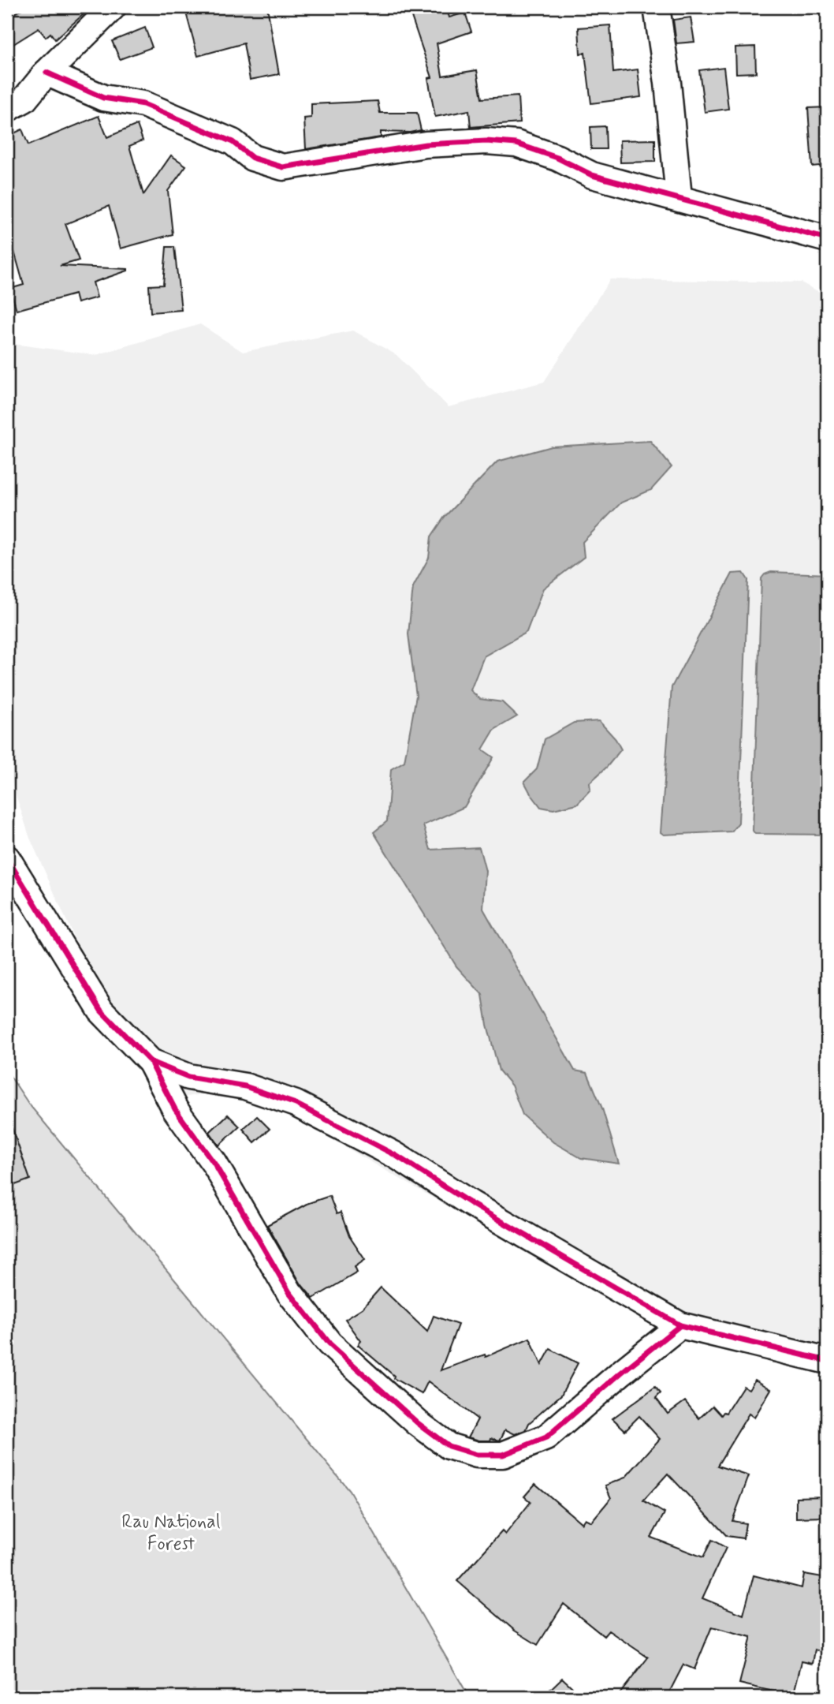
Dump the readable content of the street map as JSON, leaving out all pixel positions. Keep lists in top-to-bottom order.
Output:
{
  "parks": ["Rau National Forest"]
}
